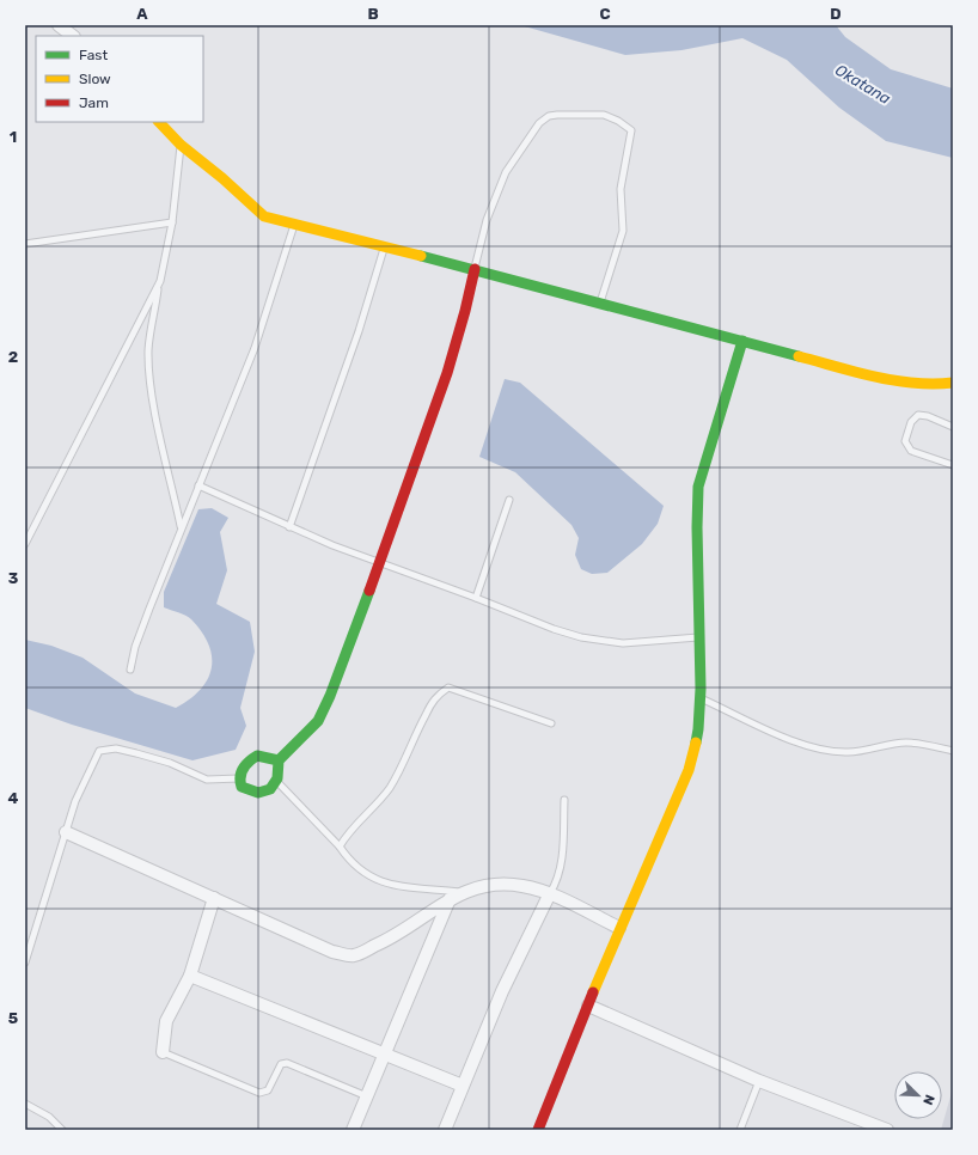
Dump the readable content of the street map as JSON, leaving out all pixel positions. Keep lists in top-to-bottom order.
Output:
{
  "water": ["Okatana"],
  "legend": ["Fast", "Slow", "Jam"],
  "north": "bottom right",
  "grid": {
    "columns": [
      "A",
      "B",
      "C",
      "D"
    ],
    "rows": [
      "1",
      "2",
      "3",
      "4",
      "5"
    ]
  }
}
